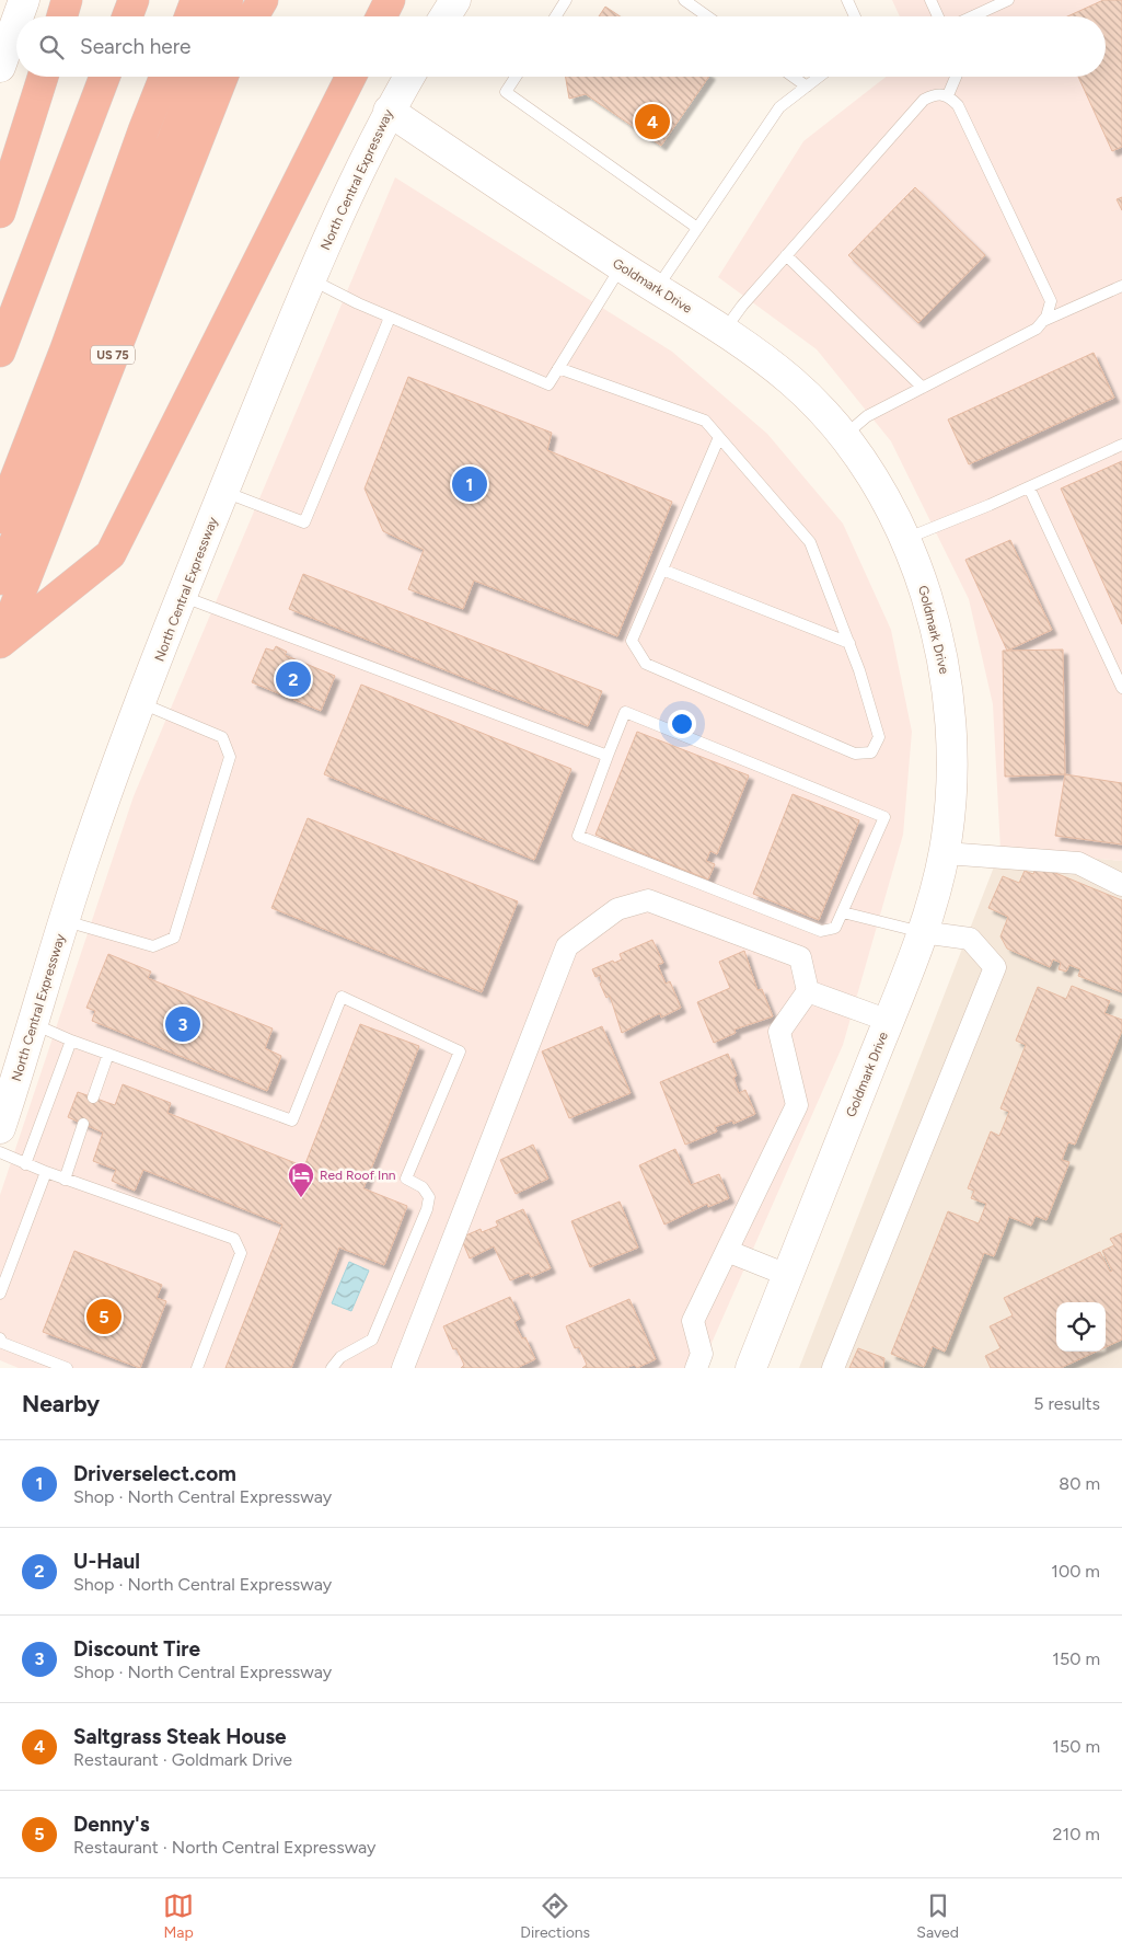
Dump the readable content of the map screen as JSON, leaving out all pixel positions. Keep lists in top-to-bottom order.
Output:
{
  "streets": {
    "highway": ["US 75"],
    "street": ["North Central Expressway", "Goldmark Drive"]
  },
  "crossings": [
    ["North Central Expressway", "Goldmark Drive"]
  ],
  "places": {
    "hotel": ["Red Roof Inn"]
  },
  "page": {
    "search": "Search here",
    "pins": [
      "4",
      "1",
      "2",
      "3",
      "5"
    ],
    "heading": ["Nearby", "5 results"],
    "list": [
      {
        "mark": "1",
        "name": "Driverselect.com",
        "note": "Shop · North Central Expressway",
        "value": "80 m"
      },
      {
        "mark": "2",
        "name": "U-Haul",
        "note": "Shop · North Central Expressway",
        "value": "100 m"
      },
      {
        "mark": "3",
        "name": "Discount Tire",
        "note": "Shop · North Central Expressway",
        "value": "150 m"
      },
      {
        "mark": "4",
        "name": "Saltgrass Steak House",
        "note": "Restaurant · Goldmark Drive",
        "value": "150 m"
      },
      {
        "mark": "5",
        "name": "Denny's",
        "note": "Restaurant · North Central Expressway",
        "value": "210 m"
      }
    ],
    "nav": ["Map", "Directions", "Saved"]
  }
}
